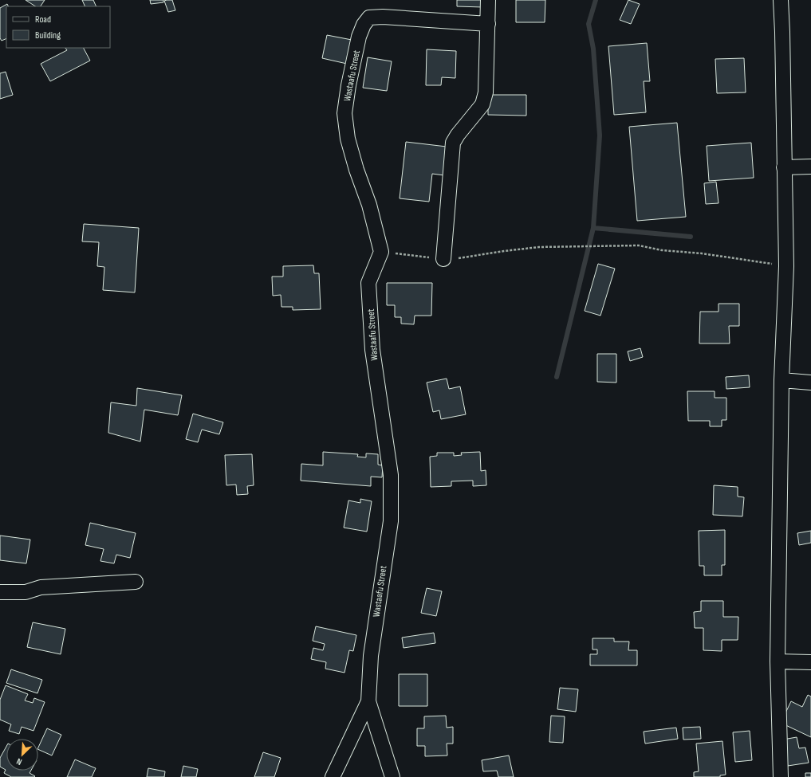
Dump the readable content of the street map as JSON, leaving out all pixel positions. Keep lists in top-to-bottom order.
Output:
{
  "streets": {
    "street": ["Wastaafu Street"]
  },
  "legend": ["Road", "Building"],
  "north": "bottom left"
}
